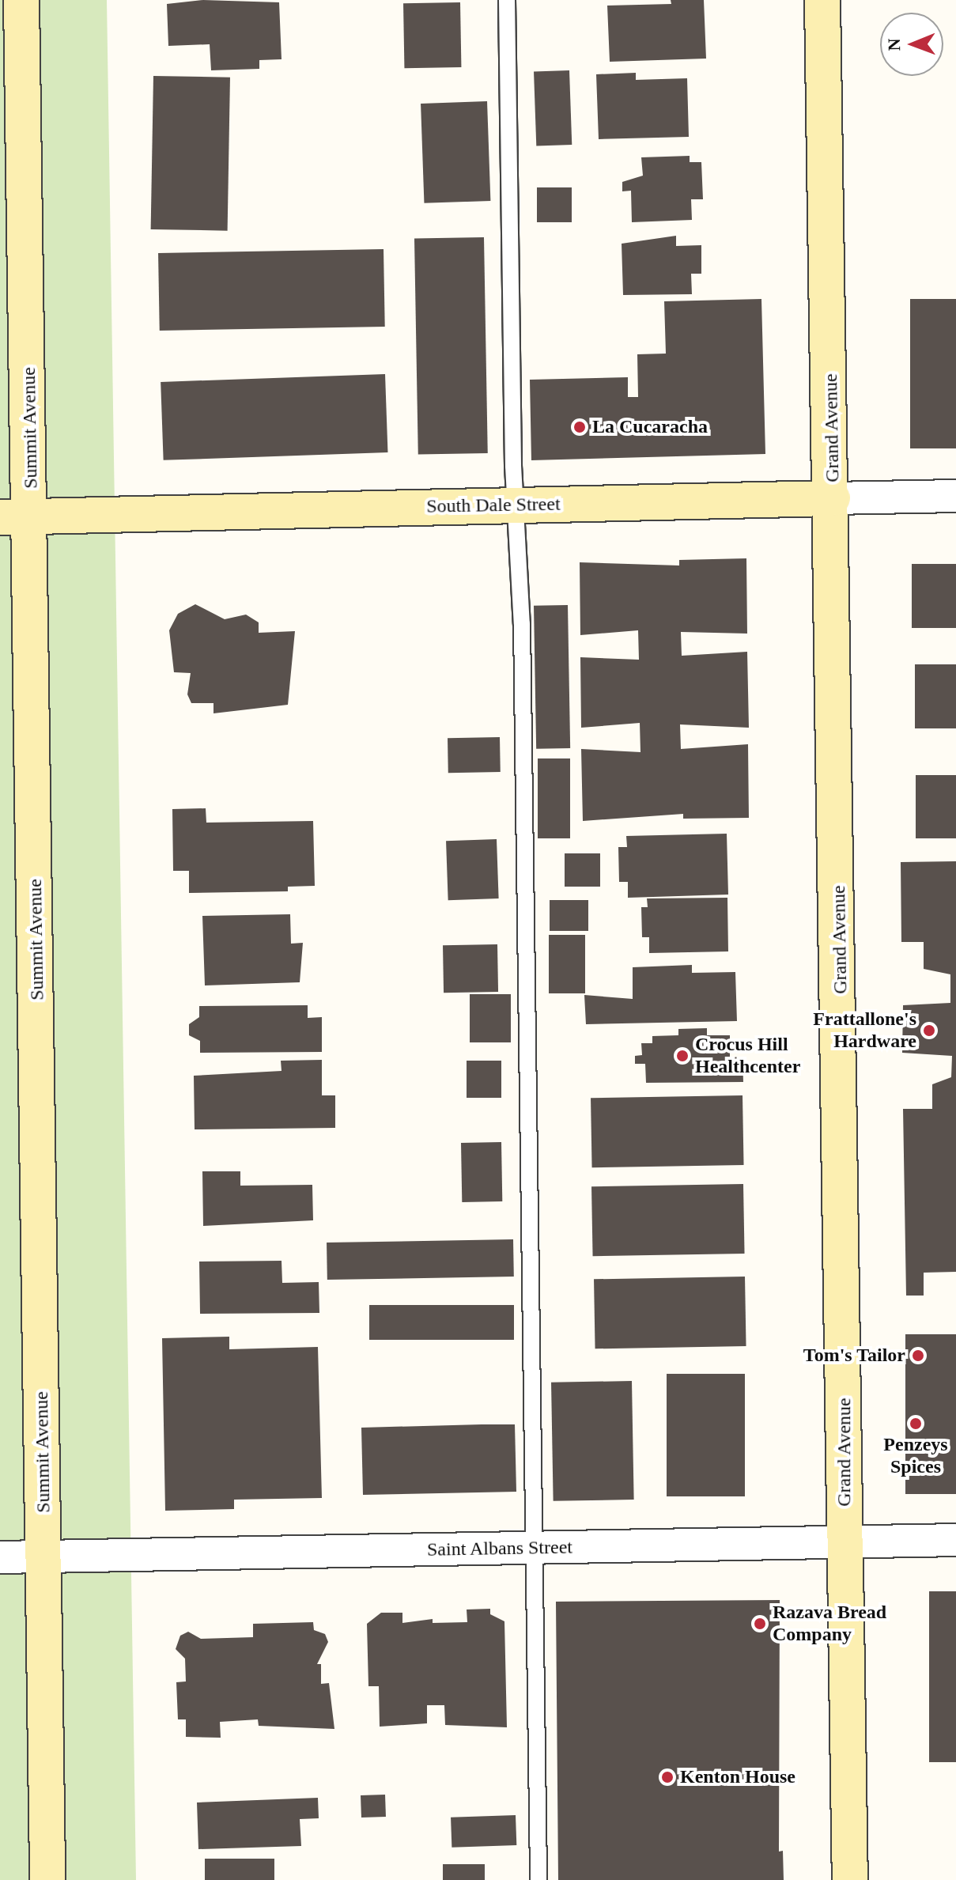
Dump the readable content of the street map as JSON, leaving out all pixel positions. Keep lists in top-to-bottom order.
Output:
{
  "streets": {
    "main road": ["Summit Avenue", "Grand Avenue", "South Dale Street"],
    "street": ["Saint Albans Street"]
  },
  "crossings": [
    ["Summit Avenue", "South Dale Street"],
    ["Summit Avenue", "Saint Albans Street"],
    ["Grand Avenue", "South Dale Street"],
    ["Grand Avenue", "Saint Albans Street"]
  ],
  "places": [
    "La Cucaracha",
    "Frattallone's Hardware",
    "Crocus Hill Healthcenter",
    "Tom's Tailor",
    "Penzeys Spices",
    "Razava Bread Company",
    "Kenton House"
  ],
  "north": "left"
}
